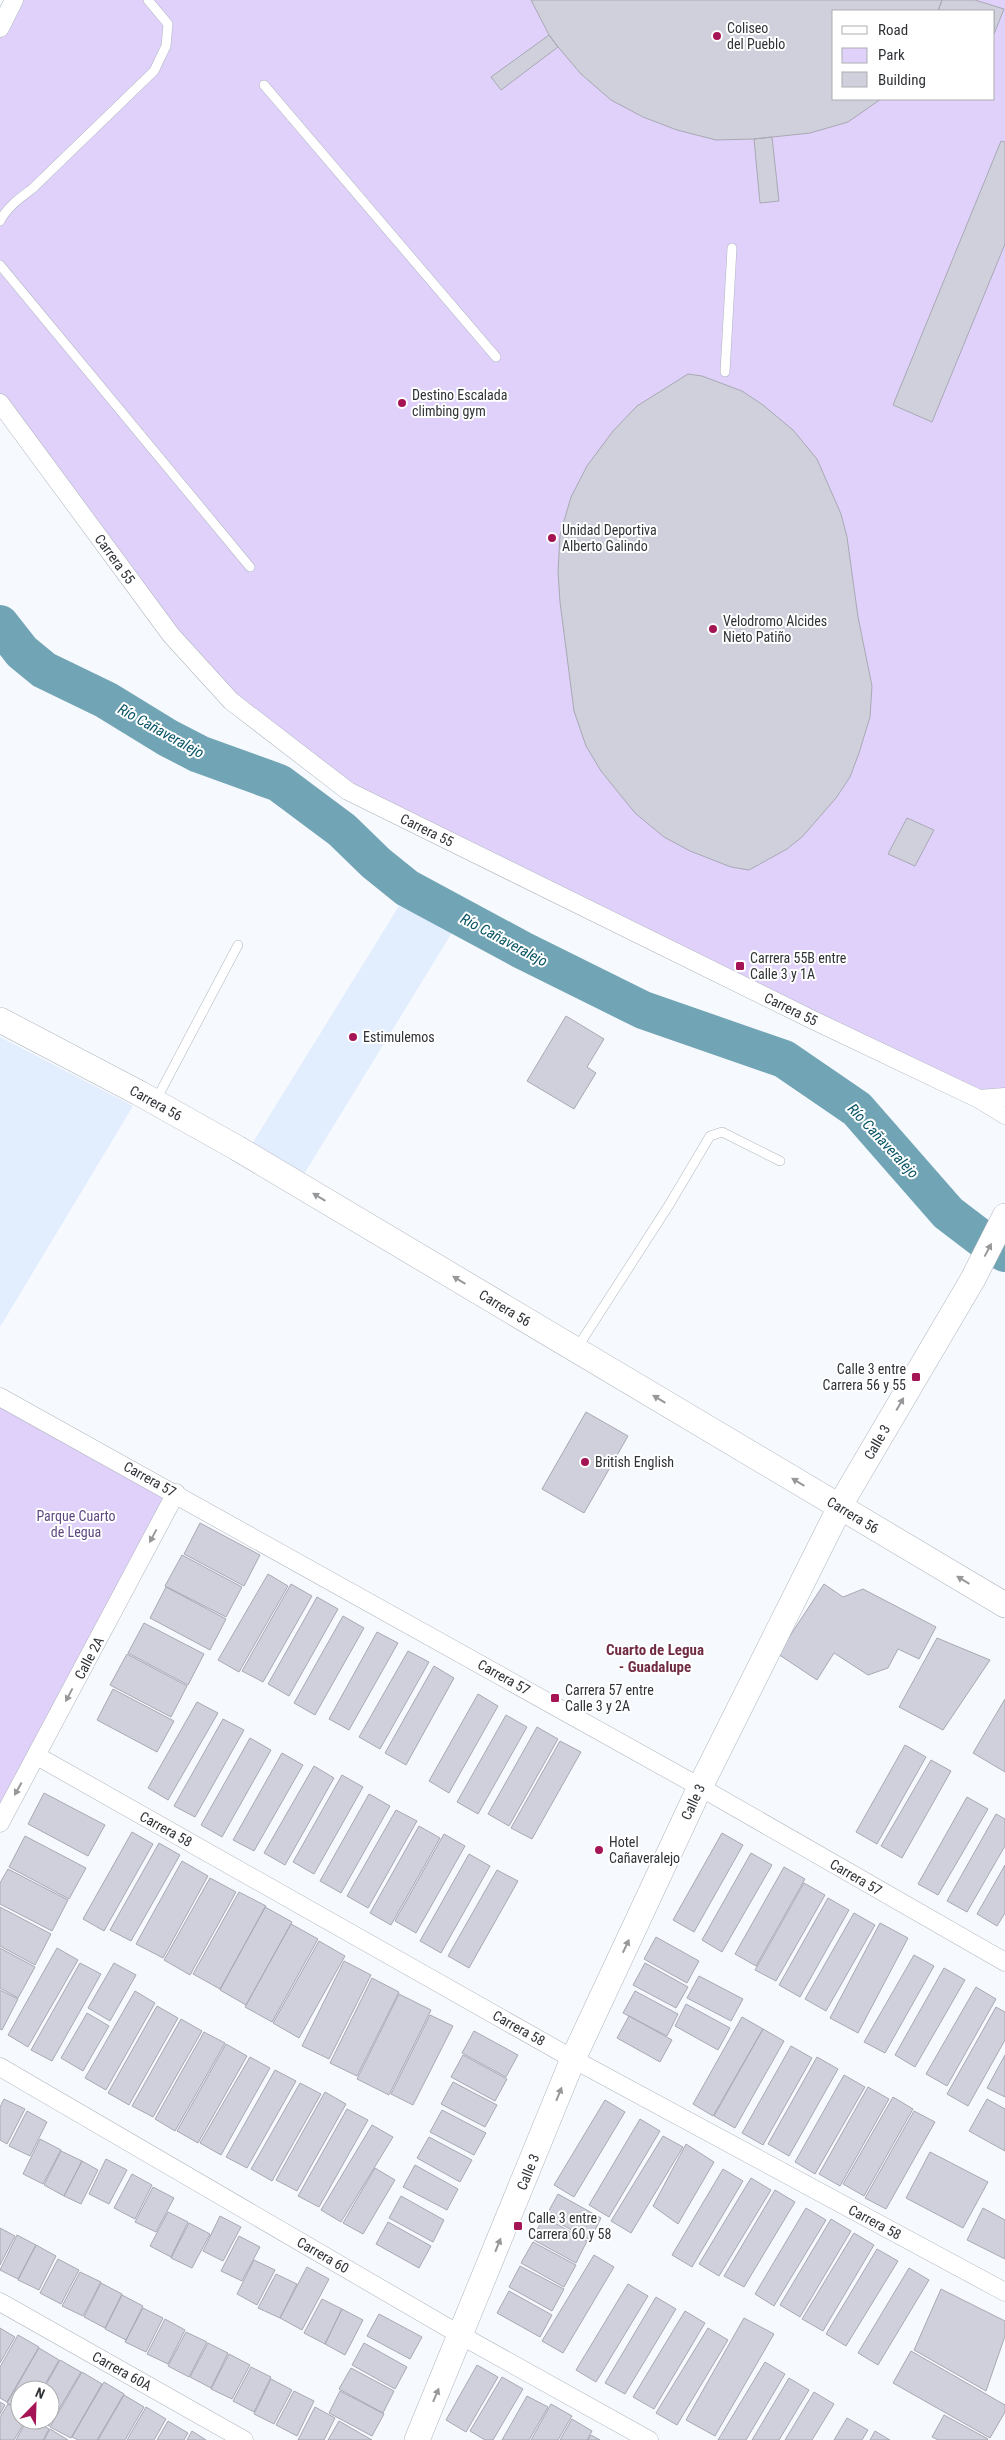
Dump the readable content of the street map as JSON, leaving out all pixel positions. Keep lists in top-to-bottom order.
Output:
{
  "streets": {
    "street": [
      "Carrera 55",
      "Carrera 56",
      "Calle 3",
      "Carrera 57",
      "Calle 2A",
      "Carrera 58",
      "Carrera 60",
      "Carrera 60A"
    ]
  },
  "crossings": [
    ["Carrera 56", "Calle 3"],
    ["Calle 3", "Carrera 57"],
    ["Calle 3", "Carrera 58"],
    ["Calle 3", "Carrera 60"],
    ["Carrera 57", "Calle 2A"],
    ["Calle 2A", "Carrera 58"]
  ],
  "one_way": ["Carrera 56", "Calle 3", "Calle 2A"],
  "districts": ["Cuarto de Legua - Guadalupe"],
  "water": ["Río Cañaveralejo"],
  "parks": ["Parque Cuarto de Legua"],
  "places": {
    "other": [
      "Coliseo del Pueblo",
      "Destino Escalada climbing gym",
      "Unidad Deportiva Alberto Galindo",
      "Velodromo Alcides Nieto Patiño",
      "Estimulemos",
      "British English",
      "Hotel Cañaveralejo"
    ],
    "transit": [
      "Carrera 55B entre Calle 3 y 1A",
      "Calle 3 entre Carrera 56 y 55",
      "Carrera 57 entre Calle 3 y 2A",
      "Calle 3 entre Carrera 60 y 58"
    ]
  },
  "legend": ["Road", "Park", "Building"],
  "north": "top right"
}
